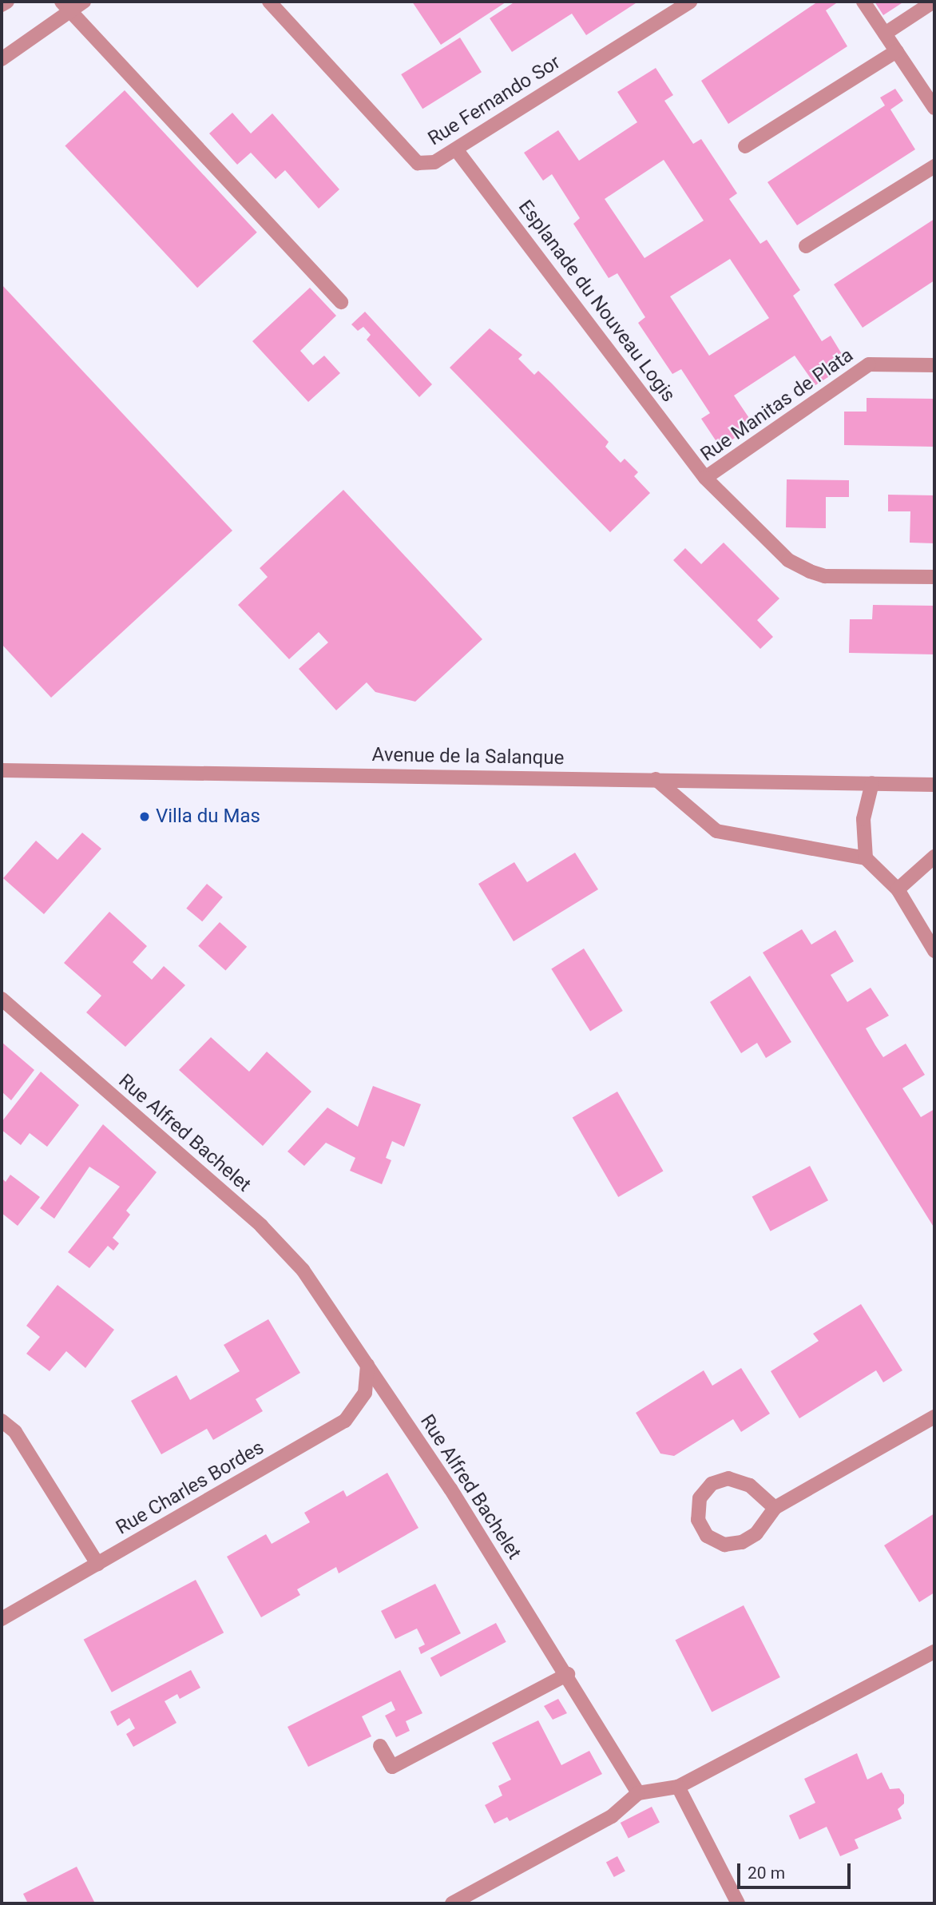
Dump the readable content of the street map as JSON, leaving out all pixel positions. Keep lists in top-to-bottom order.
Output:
{
  "streets": {
    "street": [
      "Rue Fernando Sor",
      "Esplanade du Nouveau Logis",
      "Rue Manitas de Plata",
      "Avenue de la Salanque",
      "Rue Alfred Bachelet",
      "Rue Charles Bordes"
    ]
  },
  "crossings": [
    ["Rue Fernando Sor", "Esplanade du Nouveau Logis"],
    ["Esplanade du Nouveau Logis", "Rue Manitas de Plata"],
    ["Rue Alfred Bachelet", "Rue Charles Bordes"]
  ],
  "places": ["Villa du Mas"],
  "scale_bar": "20 m"
}
